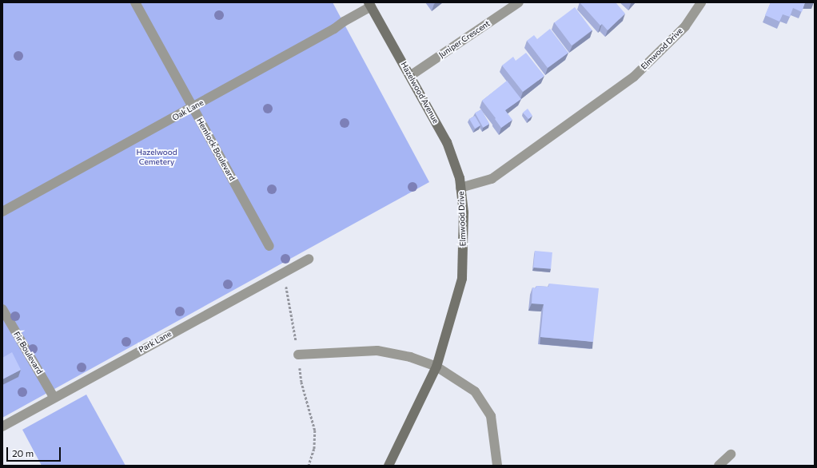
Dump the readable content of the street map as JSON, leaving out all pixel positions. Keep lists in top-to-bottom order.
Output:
{
  "streets": {
    "street": [
      "Juniper Crescent",
      "Elmwood Drive",
      "Hazelwood Avenue",
      "Oak Lane",
      "Hemlock Boulevard",
      "Park Lane",
      "Fir Boulevard"
    ]
  },
  "crossings": [
    ["Juniper Crescent", "Hazelwood Avenue"],
    ["Elmwood Drive", "Hazelwood Avenue"],
    ["Hazelwood Avenue", "Oak Lane"],
    ["Oak Lane", "Hemlock Boulevard"],
    ["Park Lane", "Fir Boulevard"]
  ],
  "parks": ["Hazelwood Cemetery"],
  "scale_bar": "20 m"
}
